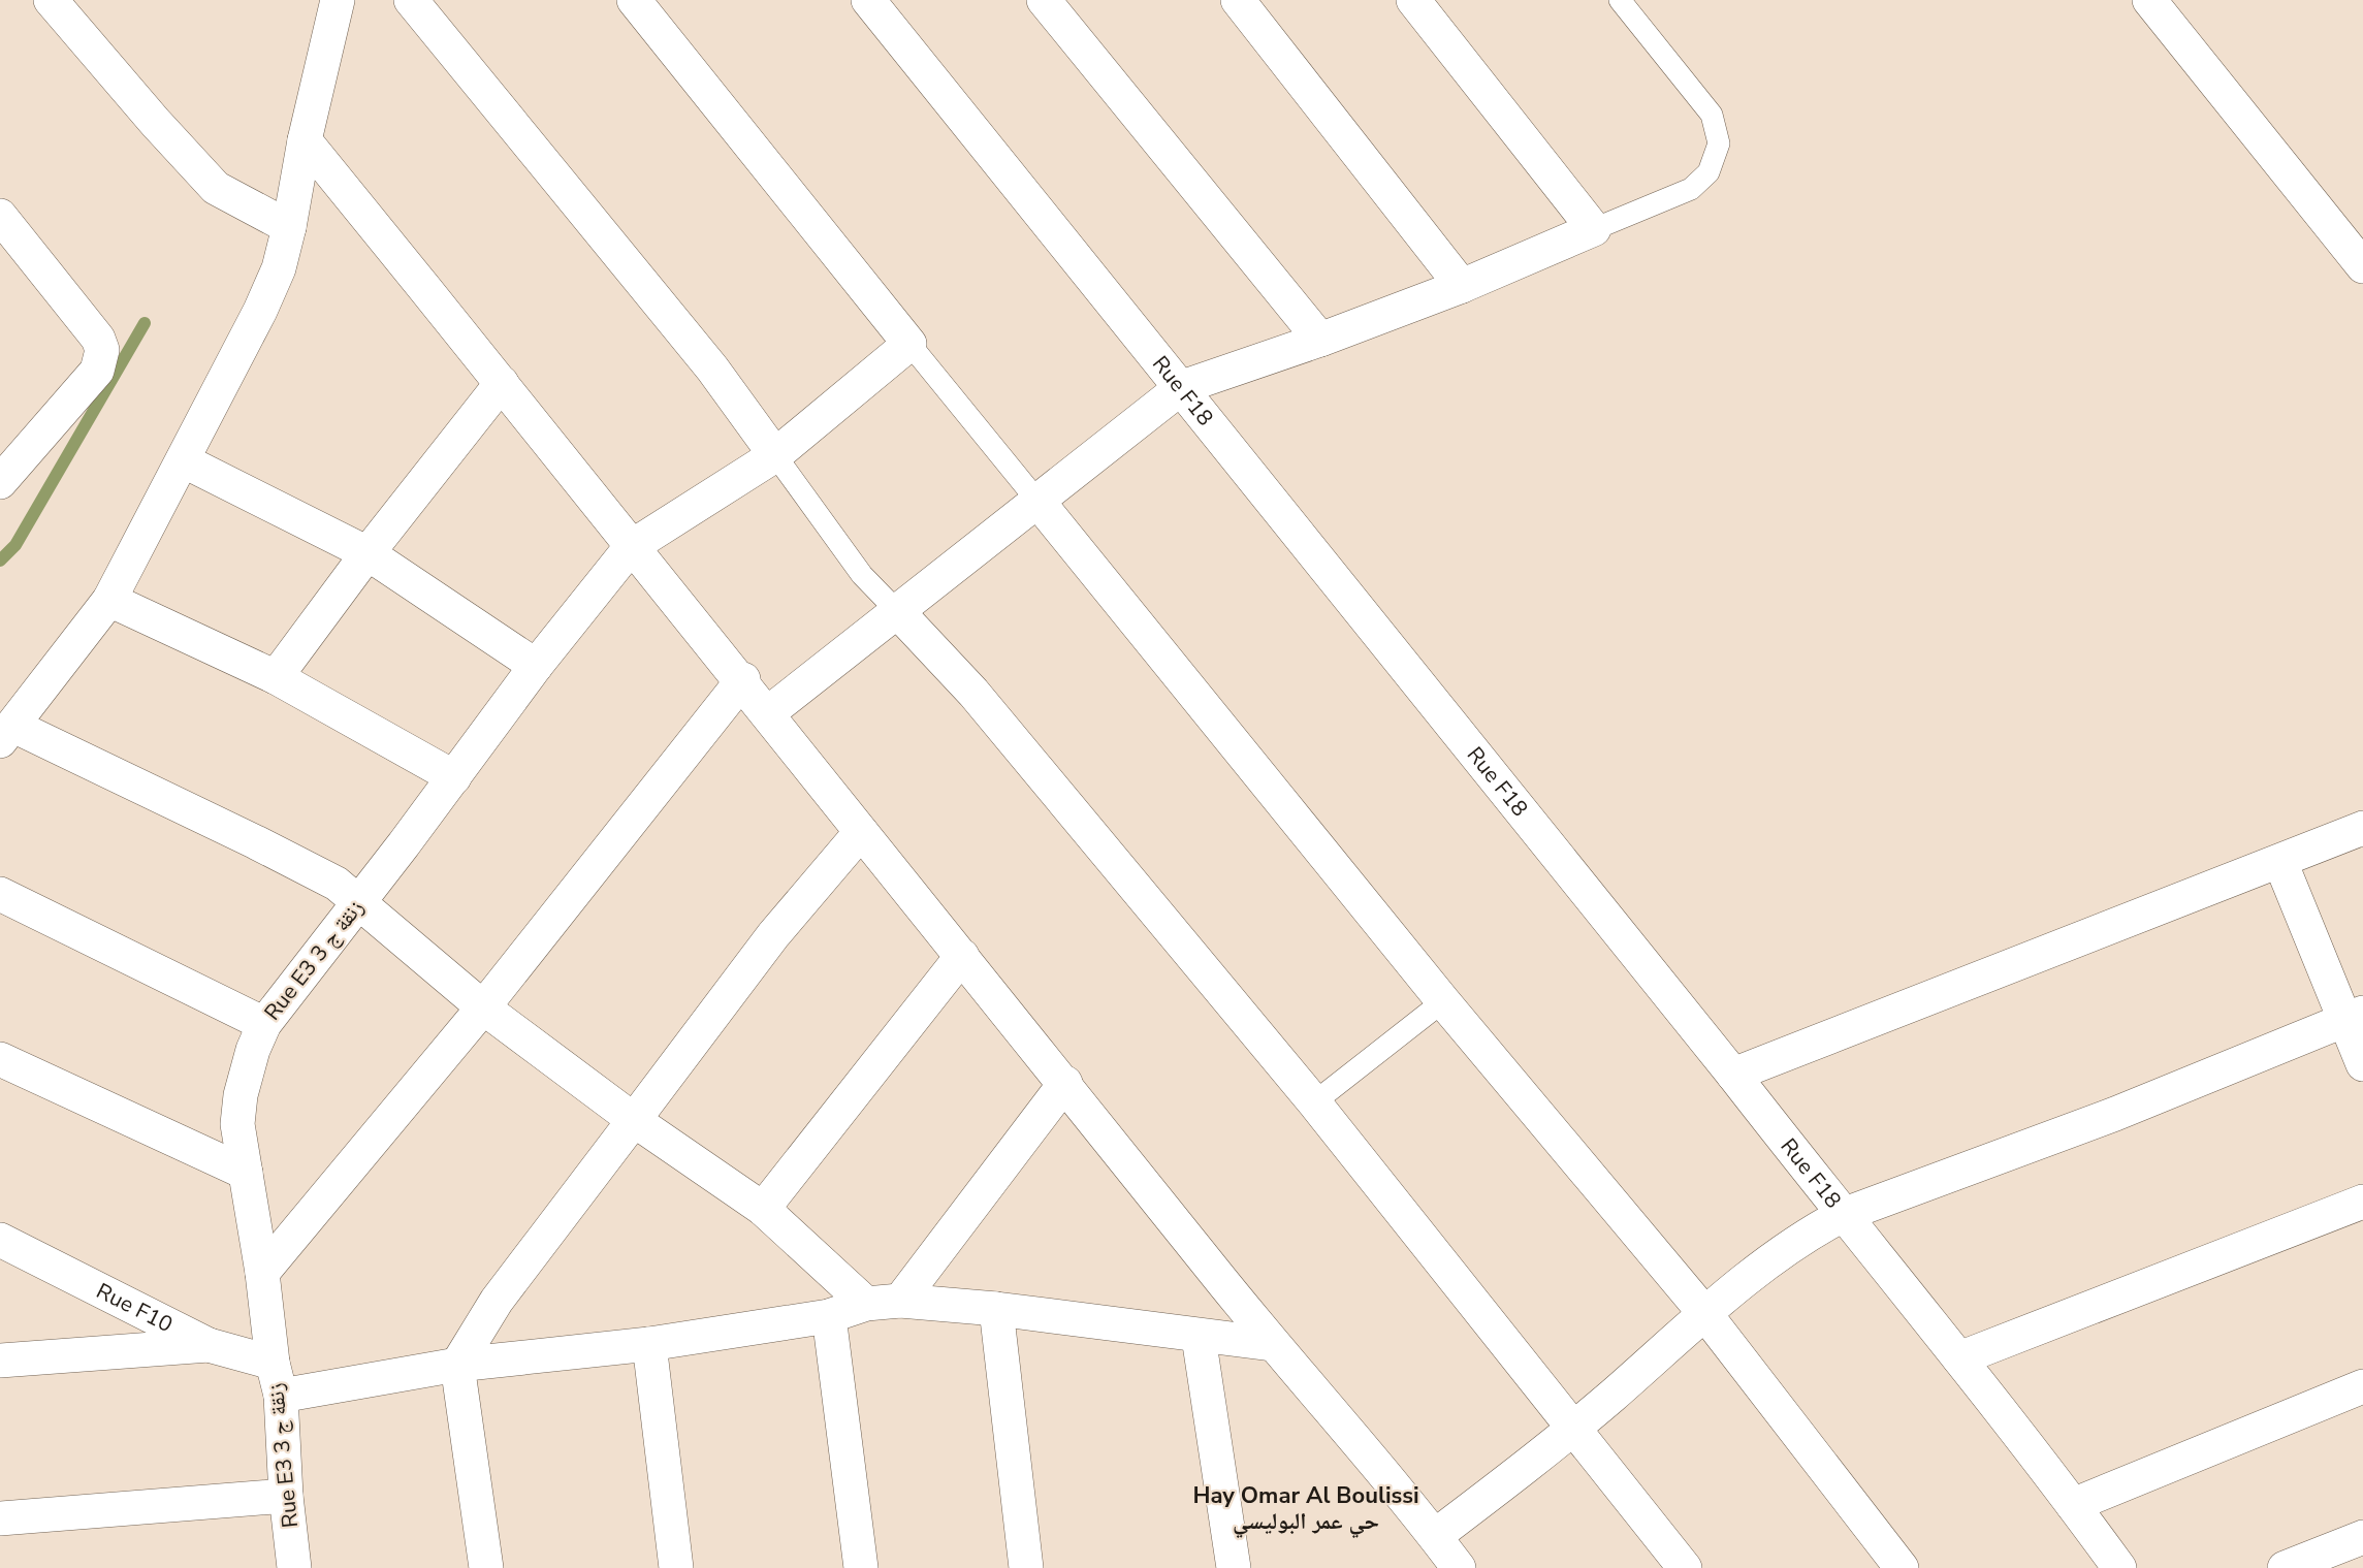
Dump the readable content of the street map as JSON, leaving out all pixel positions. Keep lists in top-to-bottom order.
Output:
{
  "streets": {
    "street": ["Rue F18", "Rue E3 زنقة ج 3", "Rue F10"]
  },
  "crossings": [
    ["Rue E3 زنقة ج 3", "Rue F10"]
  ],
  "districts": ["Hay Omar Al Boulissi حي عمر البوليسي"]
}
